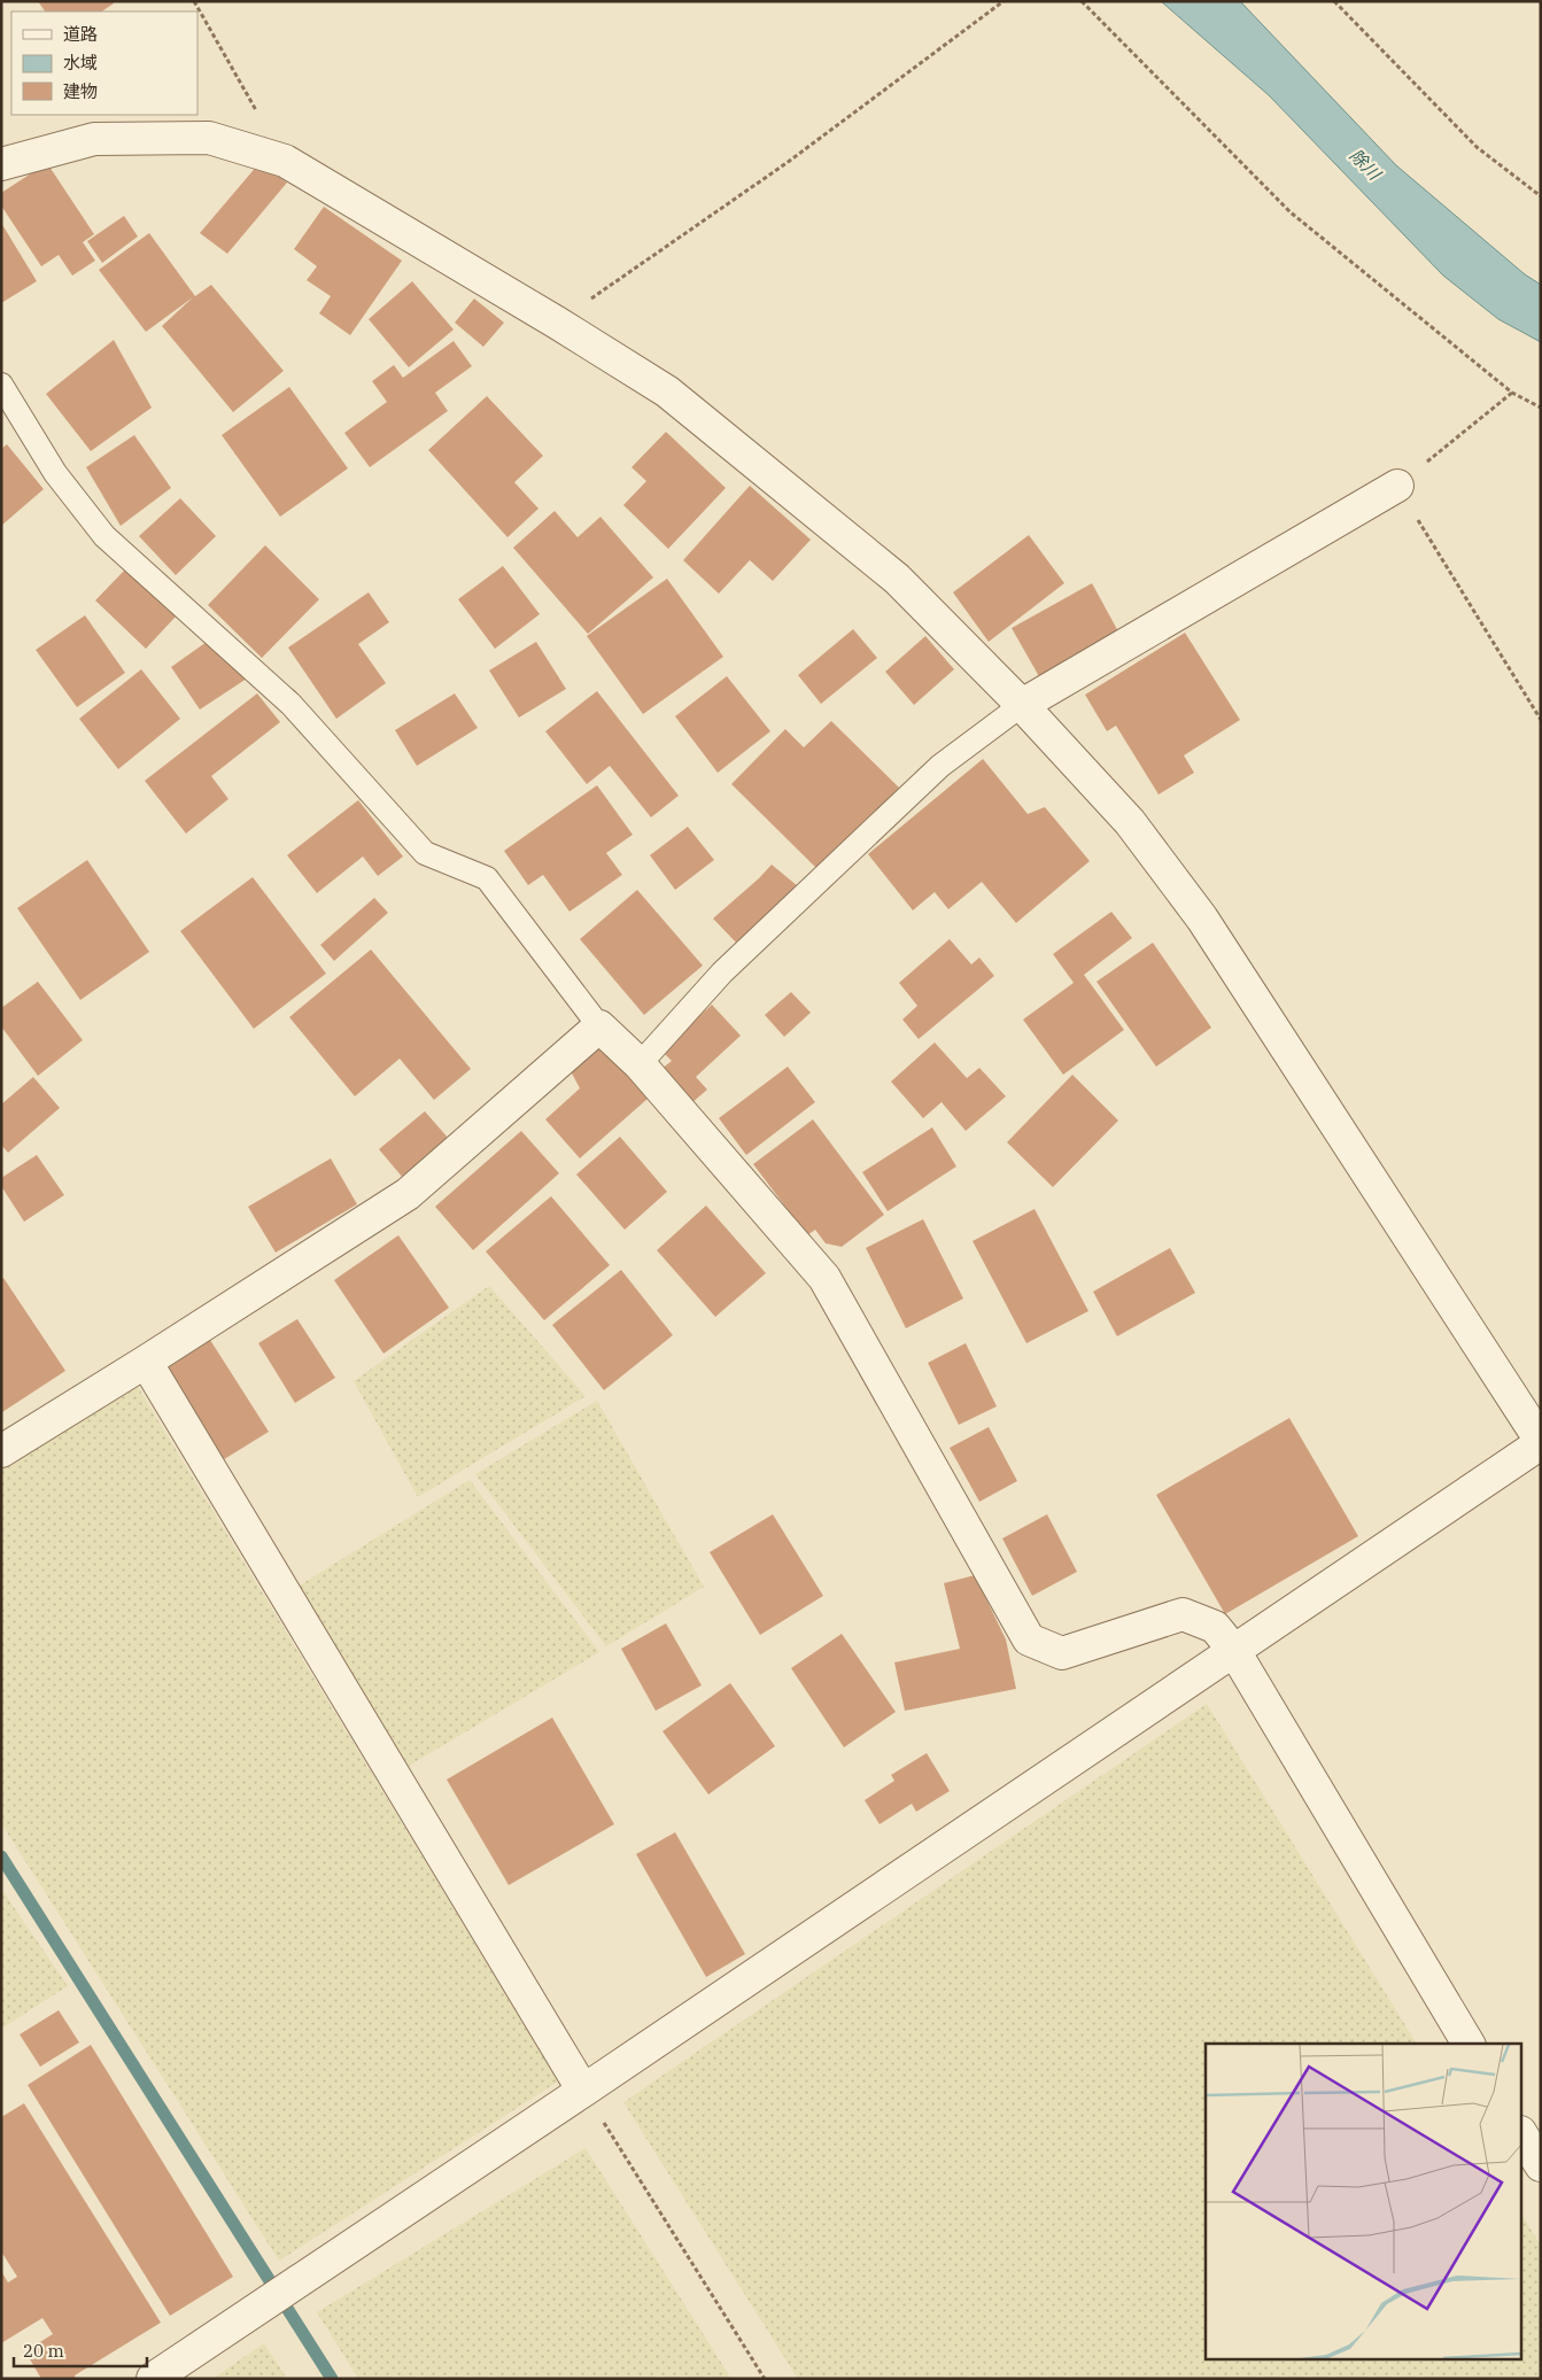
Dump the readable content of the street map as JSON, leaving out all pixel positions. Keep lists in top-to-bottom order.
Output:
{
  "water": ["除川"],
  "legend": ["道路", "水域", "建物"],
  "scale_bar": "20 m"
}
